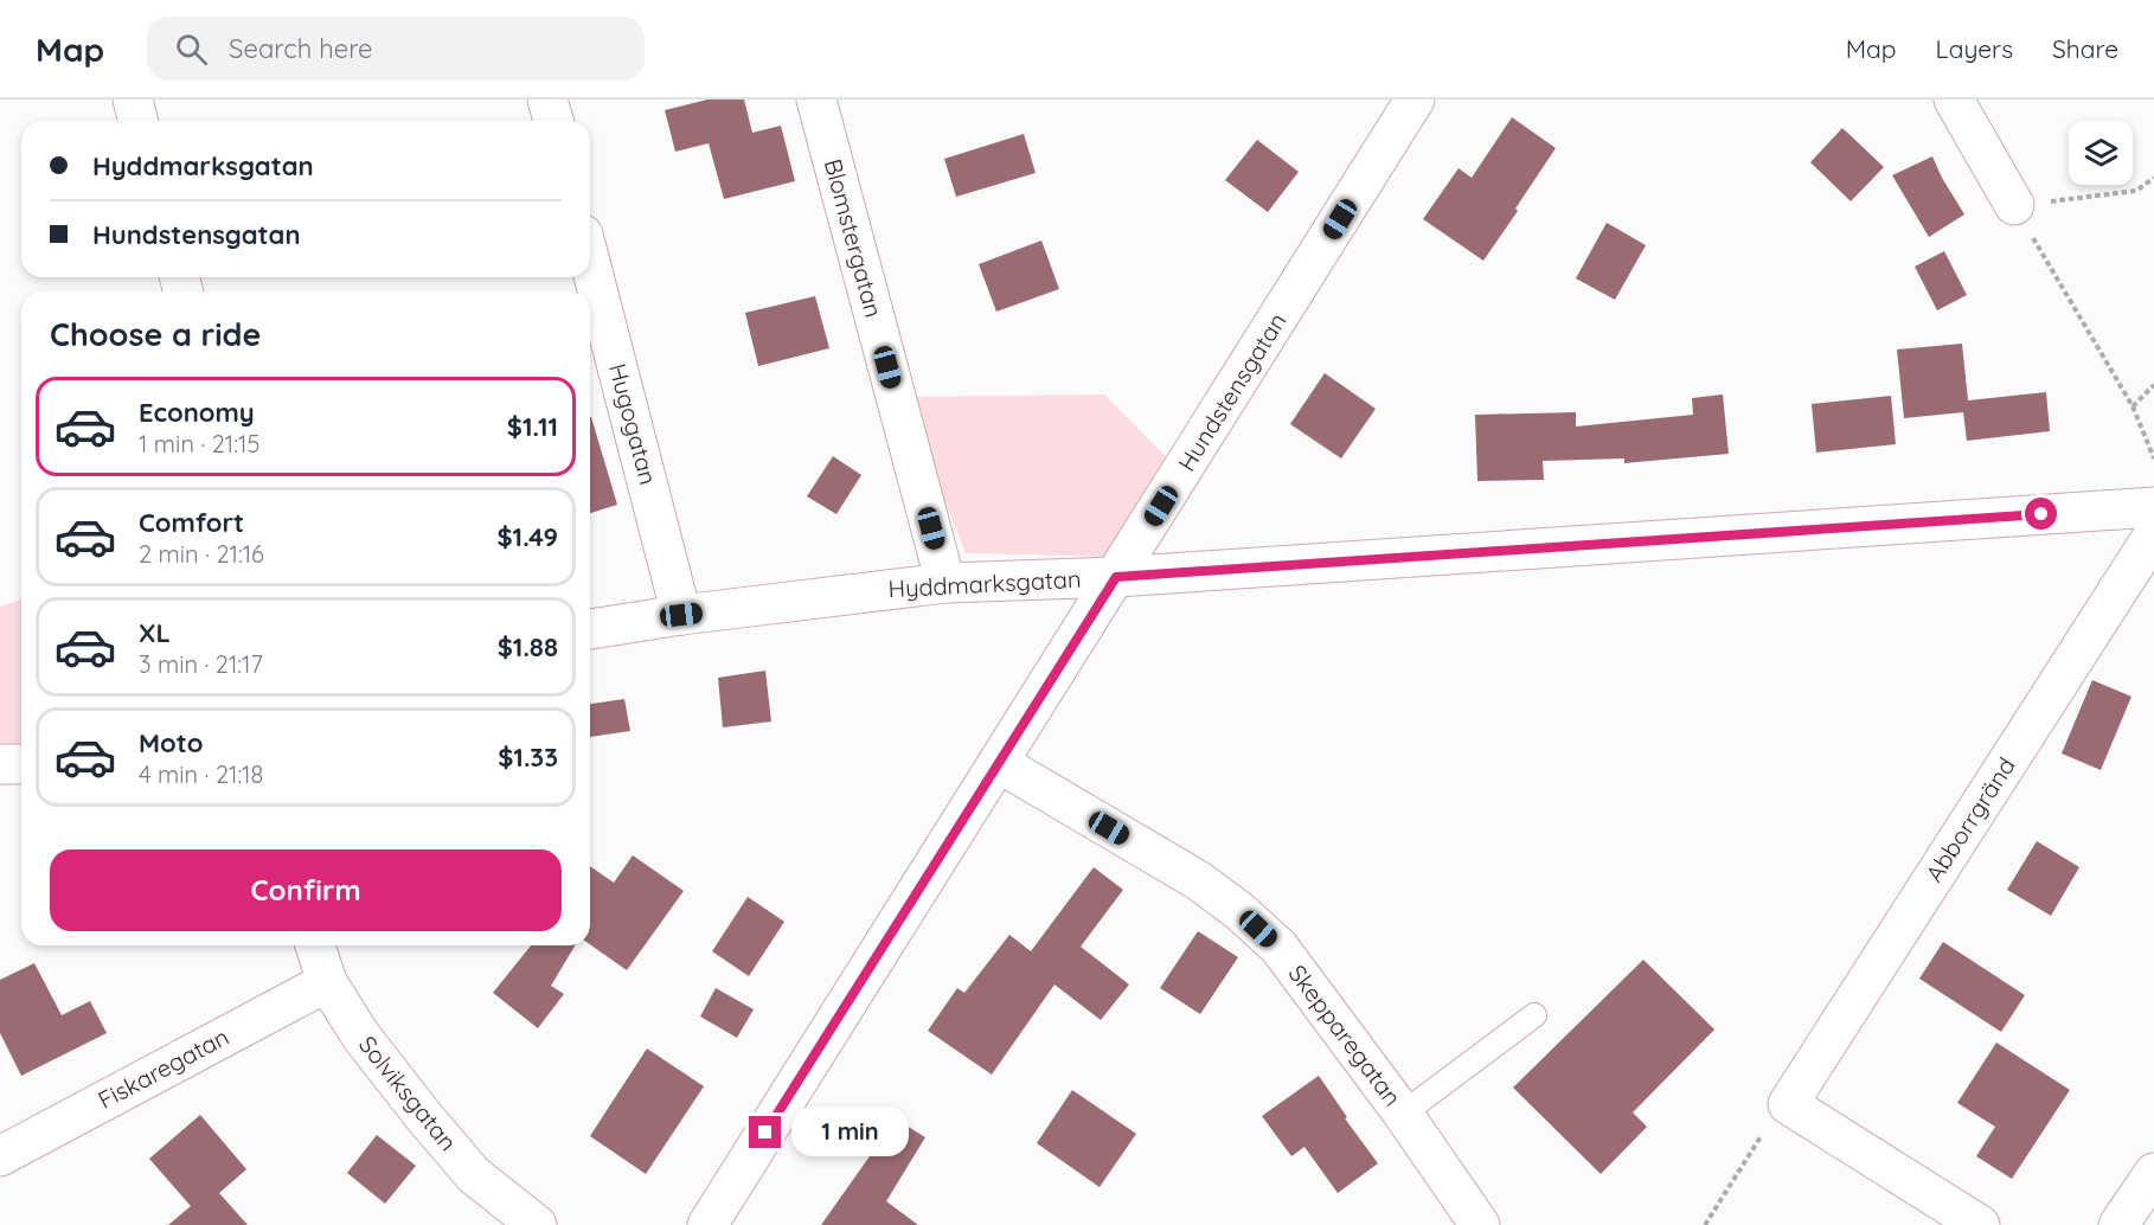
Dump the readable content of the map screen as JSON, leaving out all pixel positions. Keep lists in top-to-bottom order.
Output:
{
  "streets": {
    "street": [
      "Blomstergatan",
      "Hundstensgatan",
      "Hugogatan",
      "Hyddmarksgatan",
      "Abborrgränd",
      "Skepparegatan",
      "Fiskaregatan",
      "Solviksgatan"
    ]
  },
  "crossings": [
    ["Blomstergatan", "Hyddmarksgatan"],
    ["Hundstensgatan", "Hyddmarksgatan"],
    ["Hundstensgatan", "Skepparegatan"],
    ["Hugogatan", "Hyddmarksgatan"],
    ["Fiskaregatan", "Solviksgatan"]
  ],
  "page": {
    "header": "Map",
    "search": "Search here",
    "nav": ["Map", "Layers", "Share"],
    "banner": ["Hyddmarksgatan", "Hundstensgatan"],
    "heading": "Choose a ride",
    "list": [
      {
        "name": "Economy",
        "note": "1 min · 21:15",
        "value": "$1.11"
      },
      {
        "name": "Comfort",
        "note": "2 min · 21:16",
        "value": "$1.49"
      },
      {
        "name": "XL",
        "note": "3 min · 21:17",
        "value": "$1.88"
      },
      {
        "name": "Moto",
        "note": "4 min · 21:18",
        "value": "$1.33"
      }
    ],
    "buttons": "Confirm",
    "bubble": "1 min"
  }
}
